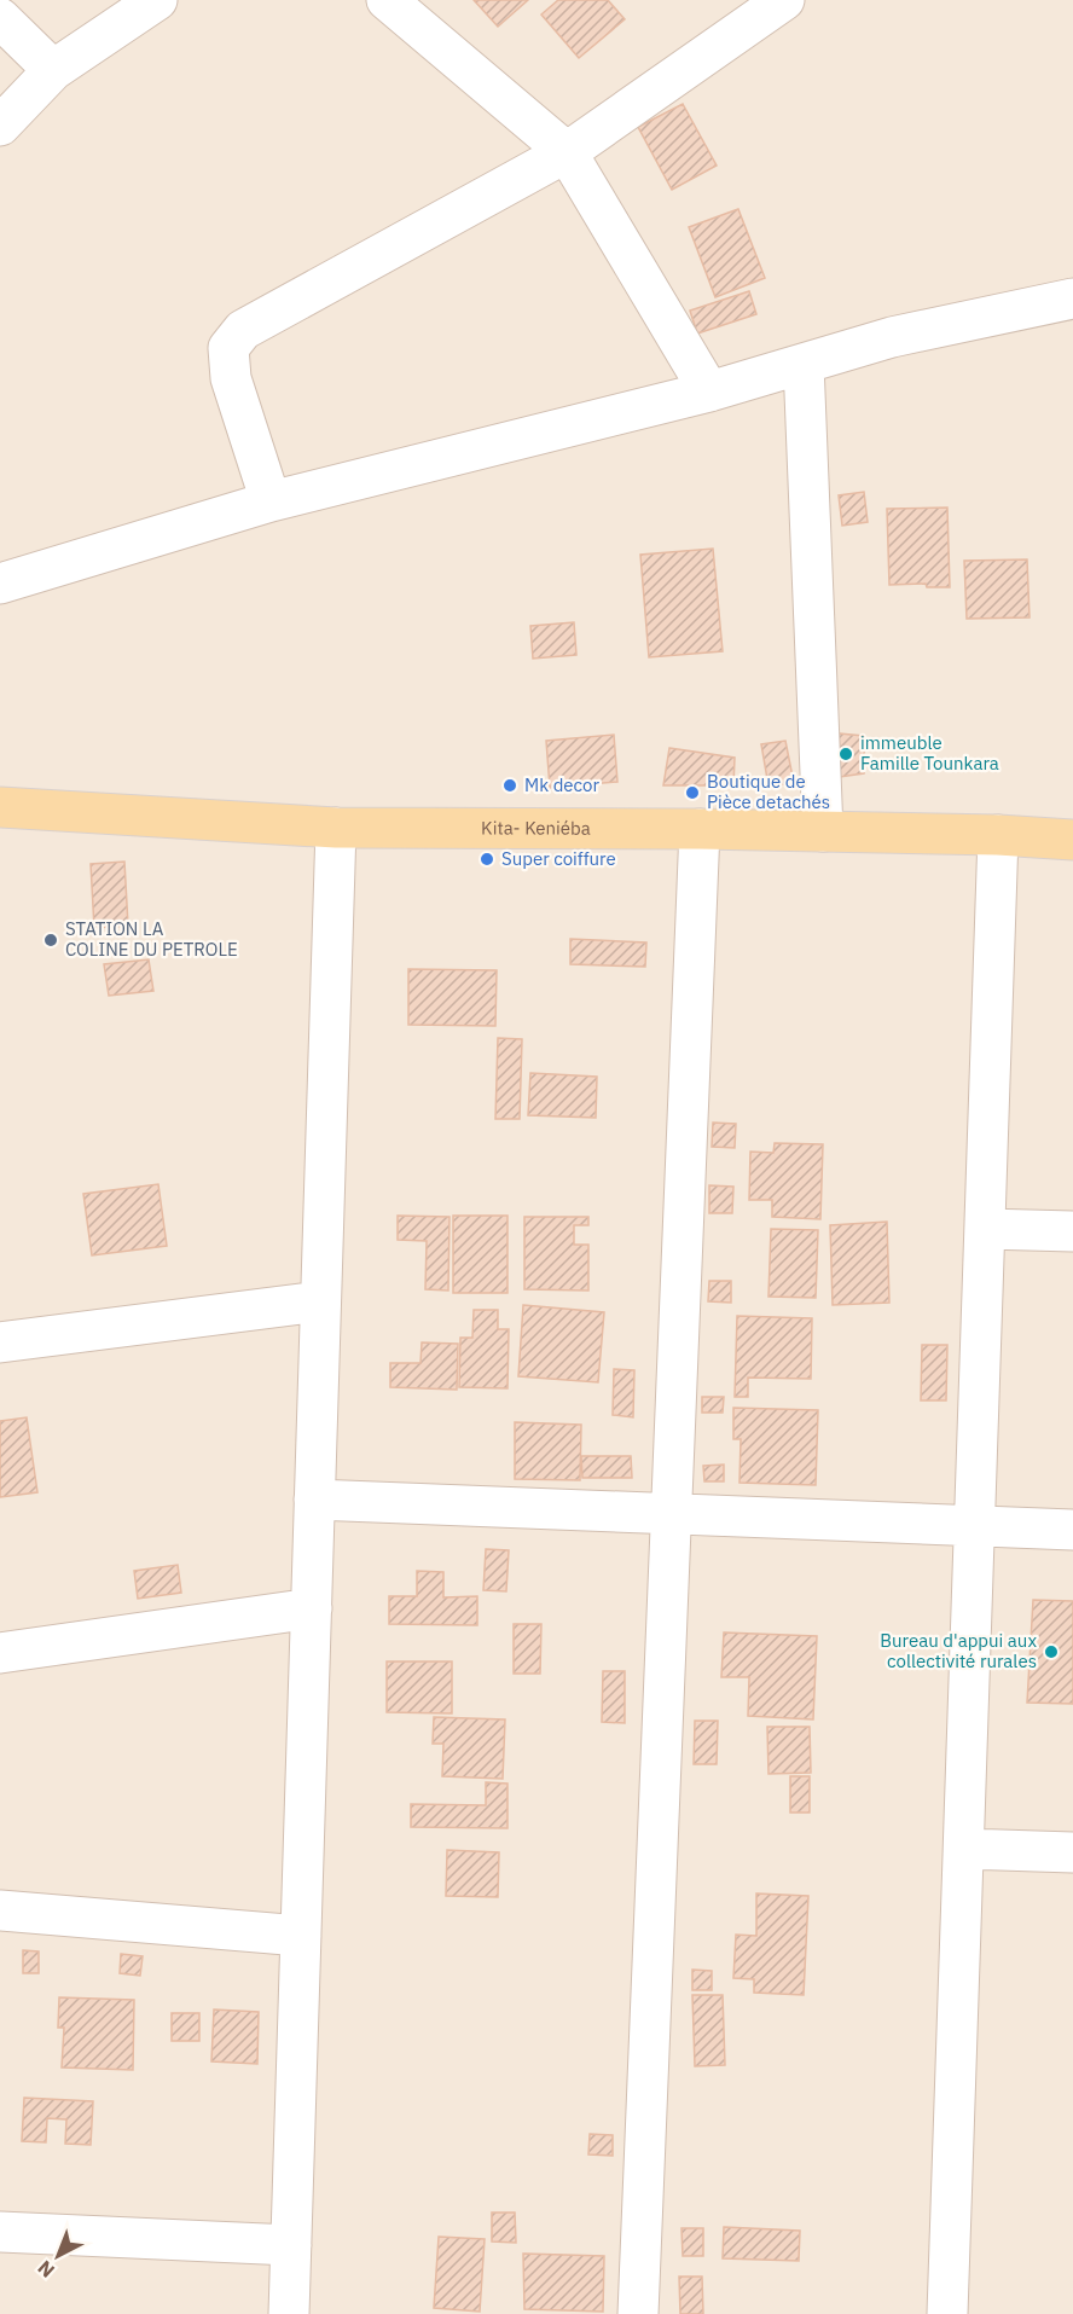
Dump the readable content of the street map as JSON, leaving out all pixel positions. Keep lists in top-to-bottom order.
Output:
{
  "streets": {
    "main road": ["Kita- Keniéba"]
  },
  "places": [
    "immeuble Famille Tounkara",
    "Mk decor",
    "Boutique de Pièce detachés",
    "Super coiffure",
    "STATION LA COLINE DU PETROLE",
    "Bureau d'appui aux collectivité rurales"
  ],
  "north": "bottom left"
}
